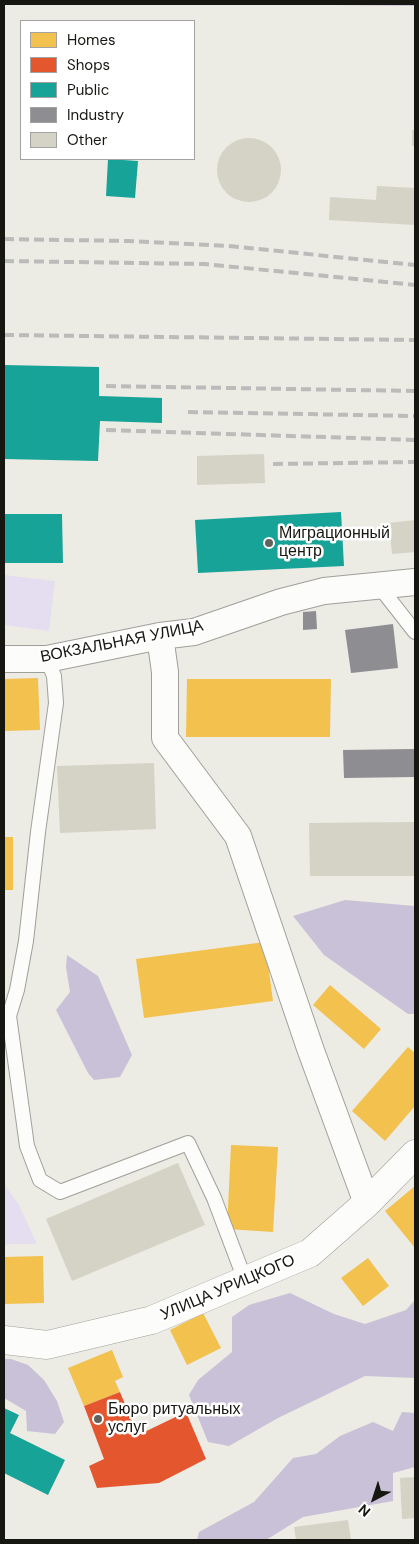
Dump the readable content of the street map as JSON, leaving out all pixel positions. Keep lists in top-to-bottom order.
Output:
{
  "streets": {
    "street": ["ВОКЗАЛЬНАЯ УЛИЦА", "УЛИЦА УРИЦКОГО"]
  },
  "places": ["Миграционный центр", "Бюро ритуальных услуг"],
  "legend": [
    "Homes",
    "Shops",
    "Public",
    "Industry",
    "Other"
  ],
  "north": "bottom left"
}
